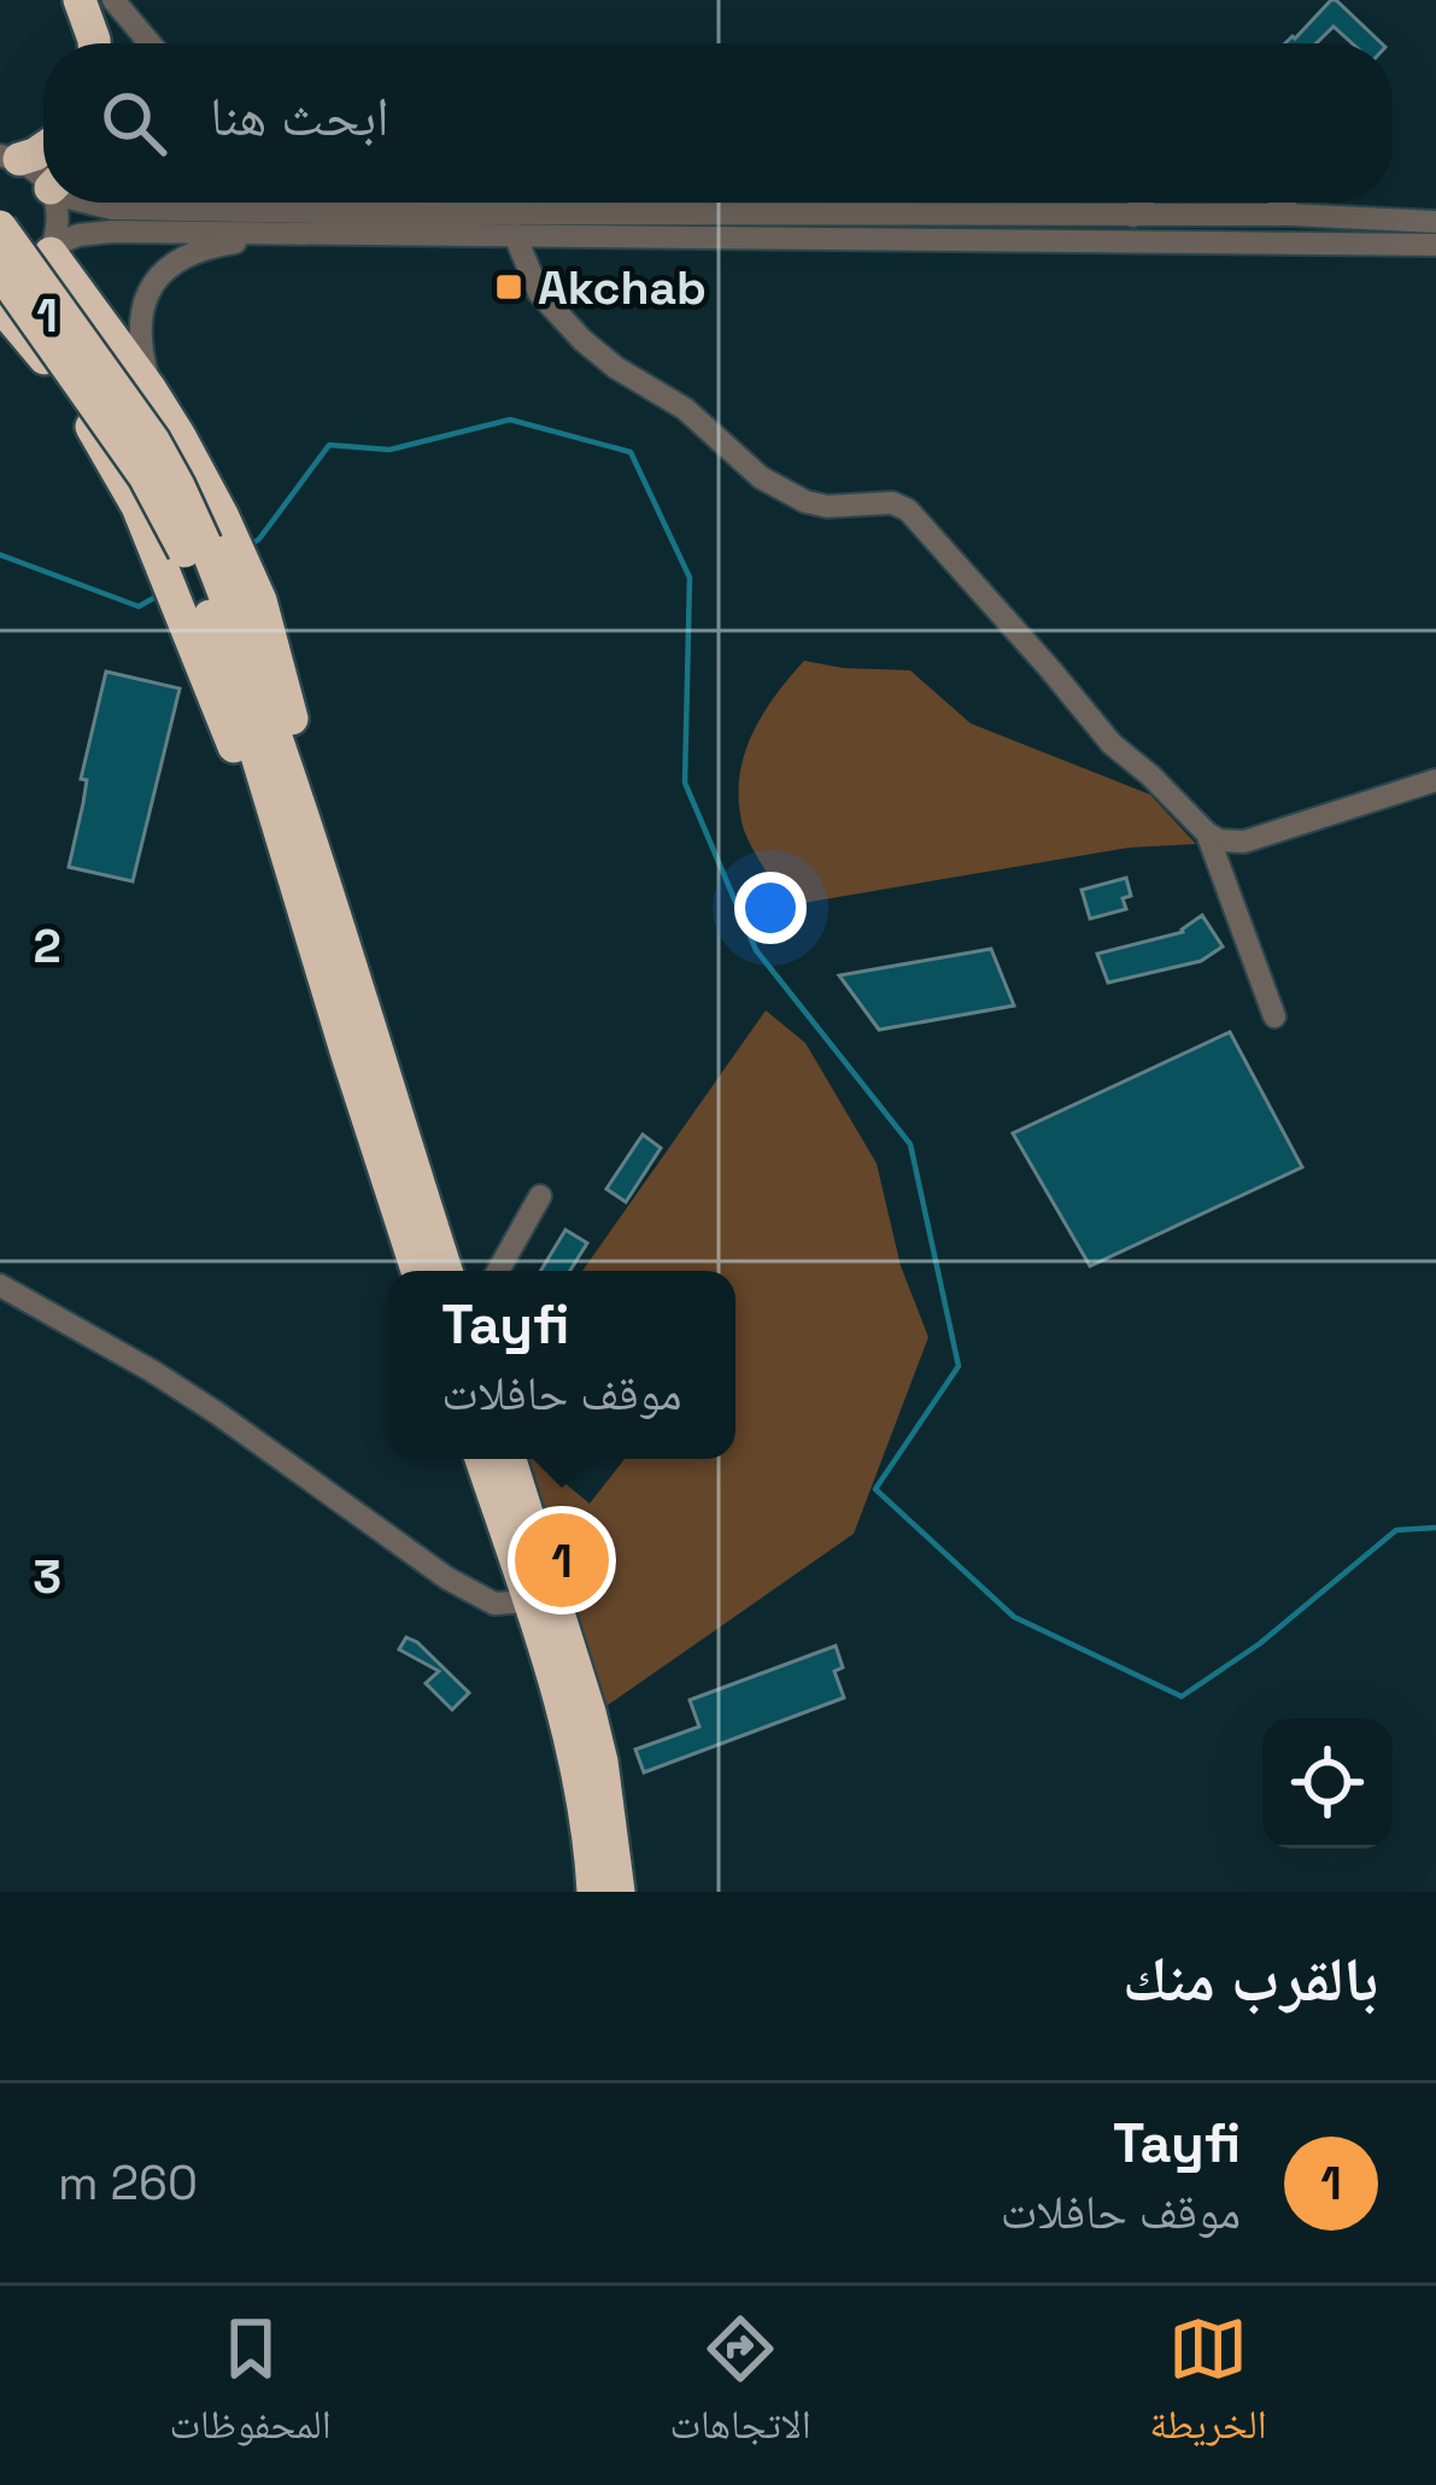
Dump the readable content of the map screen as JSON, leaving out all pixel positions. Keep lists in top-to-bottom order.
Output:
{
  "places": {
    "transit": ["Akchab"]
  },
  "page": {
    "search": "ابحث هنا",
    "popup": ["Tayfi", "موقف حافلات"],
    "pins": "1",
    "heading": "بالقرب منك",
    "list": [
      {
        "mark": "1",
        "name": "Tayfi",
        "note": "موقف حافلات",
        "value": "260 m"
      }
    ],
    "nav": ["الخريطة", "الاتجاهات", "المحفوظات"]
  },
  "grid": {
    "rows": ["1", "2", "3"]
  }
}
